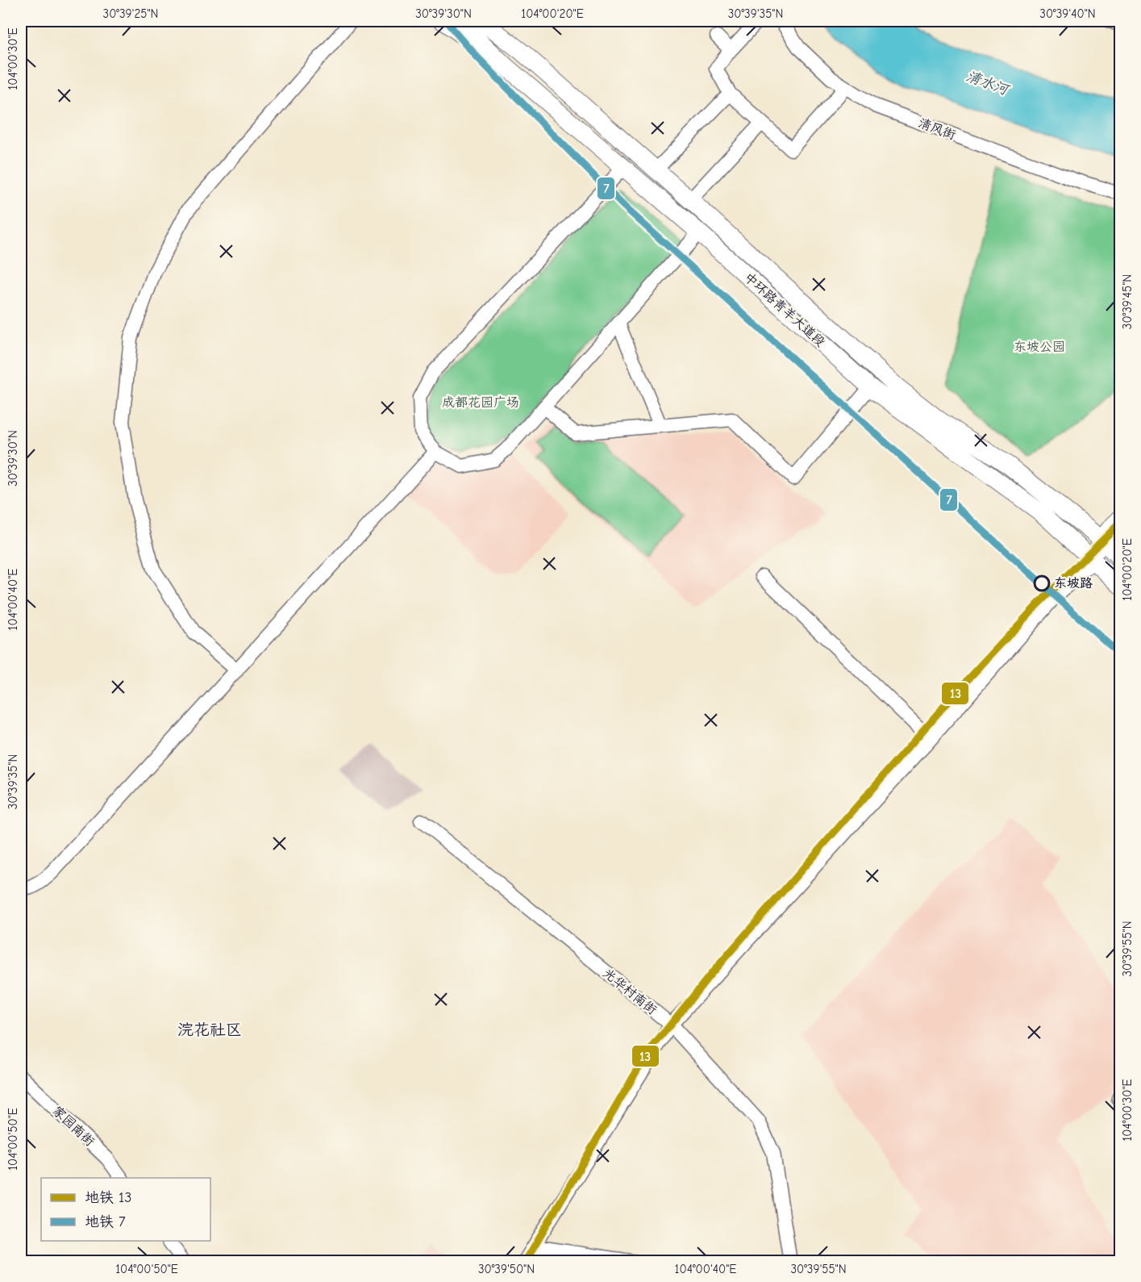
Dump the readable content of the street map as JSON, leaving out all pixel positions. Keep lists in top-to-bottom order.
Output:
{
  "streets": {
    "main road": ["中环路青羊大道段"],
    "street": ["清风街", "光华村南街", "家园南街"]
  },
  "districts": ["浣花社区"],
  "water": ["清水河"],
  "parks": ["东坡公园", "成都花园广场"],
  "places": ["东坡路"],
  "lines": ["metro line 7", "metro line 13"],
  "legend": ["地铁 13", "地铁 7"],
  "coordinates": [
    "30°39'25\"N",
    "30°39'30\"N",
    "104°00'20\"E",
    "30°39'35\"N",
    "30°39'40\"N",
    "104°00'30\"E",
    "30°39'45\"N",
    "104°00'40\"E",
    "30°39'55\"N",
    "104°00'50\"E",
    "30°39'50\"N"
  ]
}
